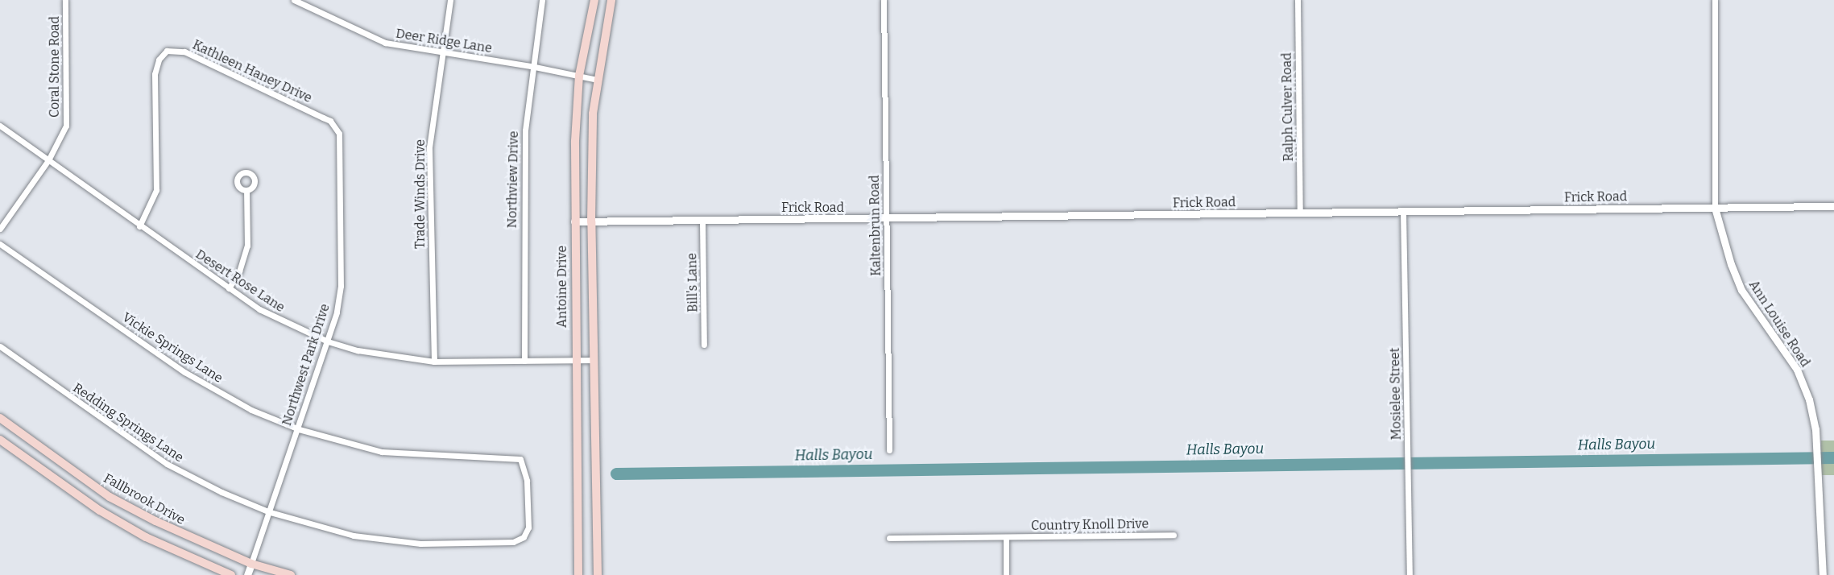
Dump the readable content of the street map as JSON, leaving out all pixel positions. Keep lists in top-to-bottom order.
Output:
{
  "streets": {
    "main road": ["Antoine Drive", "Fallbrook Drive"],
    "street": [
      "Deer Ridge Lane",
      "Coral Stone Road",
      "Kathleen Haney Drive",
      "Ralph Culver Road",
      "Northview Drive",
      "Trade Winds Drive",
      "Frick Road",
      "Kaltenbrun Road",
      "Desert Rose Lane",
      "Bill's Lane",
      "Ann Louise Road",
      "Vickie Springs Lane",
      "Northwest Park Drive",
      "Mosielee Street",
      "Redding Springs Lane",
      "Country Knoll Drive"
    ]
  },
  "crossings": [
    ["Deer Ridge Lane", "Northview Drive"],
    ["Deer Ridge Lane", "Trade Winds Drive"],
    ["Deer Ridge Lane", "Antoine Drive"],
    ["Coral Stone Road", "Desert Rose Lane"],
    ["Kathleen Haney Drive", "Desert Rose Lane"],
    ["Kathleen Haney Drive", "Northwest Park Drive"],
    ["Ralph Culver Road", "Frick Road"],
    ["Northview Drive", "Desert Rose Lane"],
    ["Trade Winds Drive", "Desert Rose Lane"],
    ["Frick Road", "Kaltenbrun Road"],
    ["Frick Road", "Bill's Lane"],
    ["Frick Road", "Antoine Drive"],
    ["Frick Road", "Ann Louise Road"],
    ["Frick Road", "Mosielee Street"],
    ["Desert Rose Lane", "Antoine Drive"],
    ["Desert Rose Lane", "Northwest Park Drive"],
    ["Vickie Springs Lane", "Northwest Park Drive"],
    ["Vickie Springs Lane", "Redding Springs Lane"],
    ["Northwest Park Drive", "Redding Springs Lane"],
    ["Northwest Park Drive", "Fallbrook Drive"]
  ],
  "water": ["Halls Bayou"]
}
